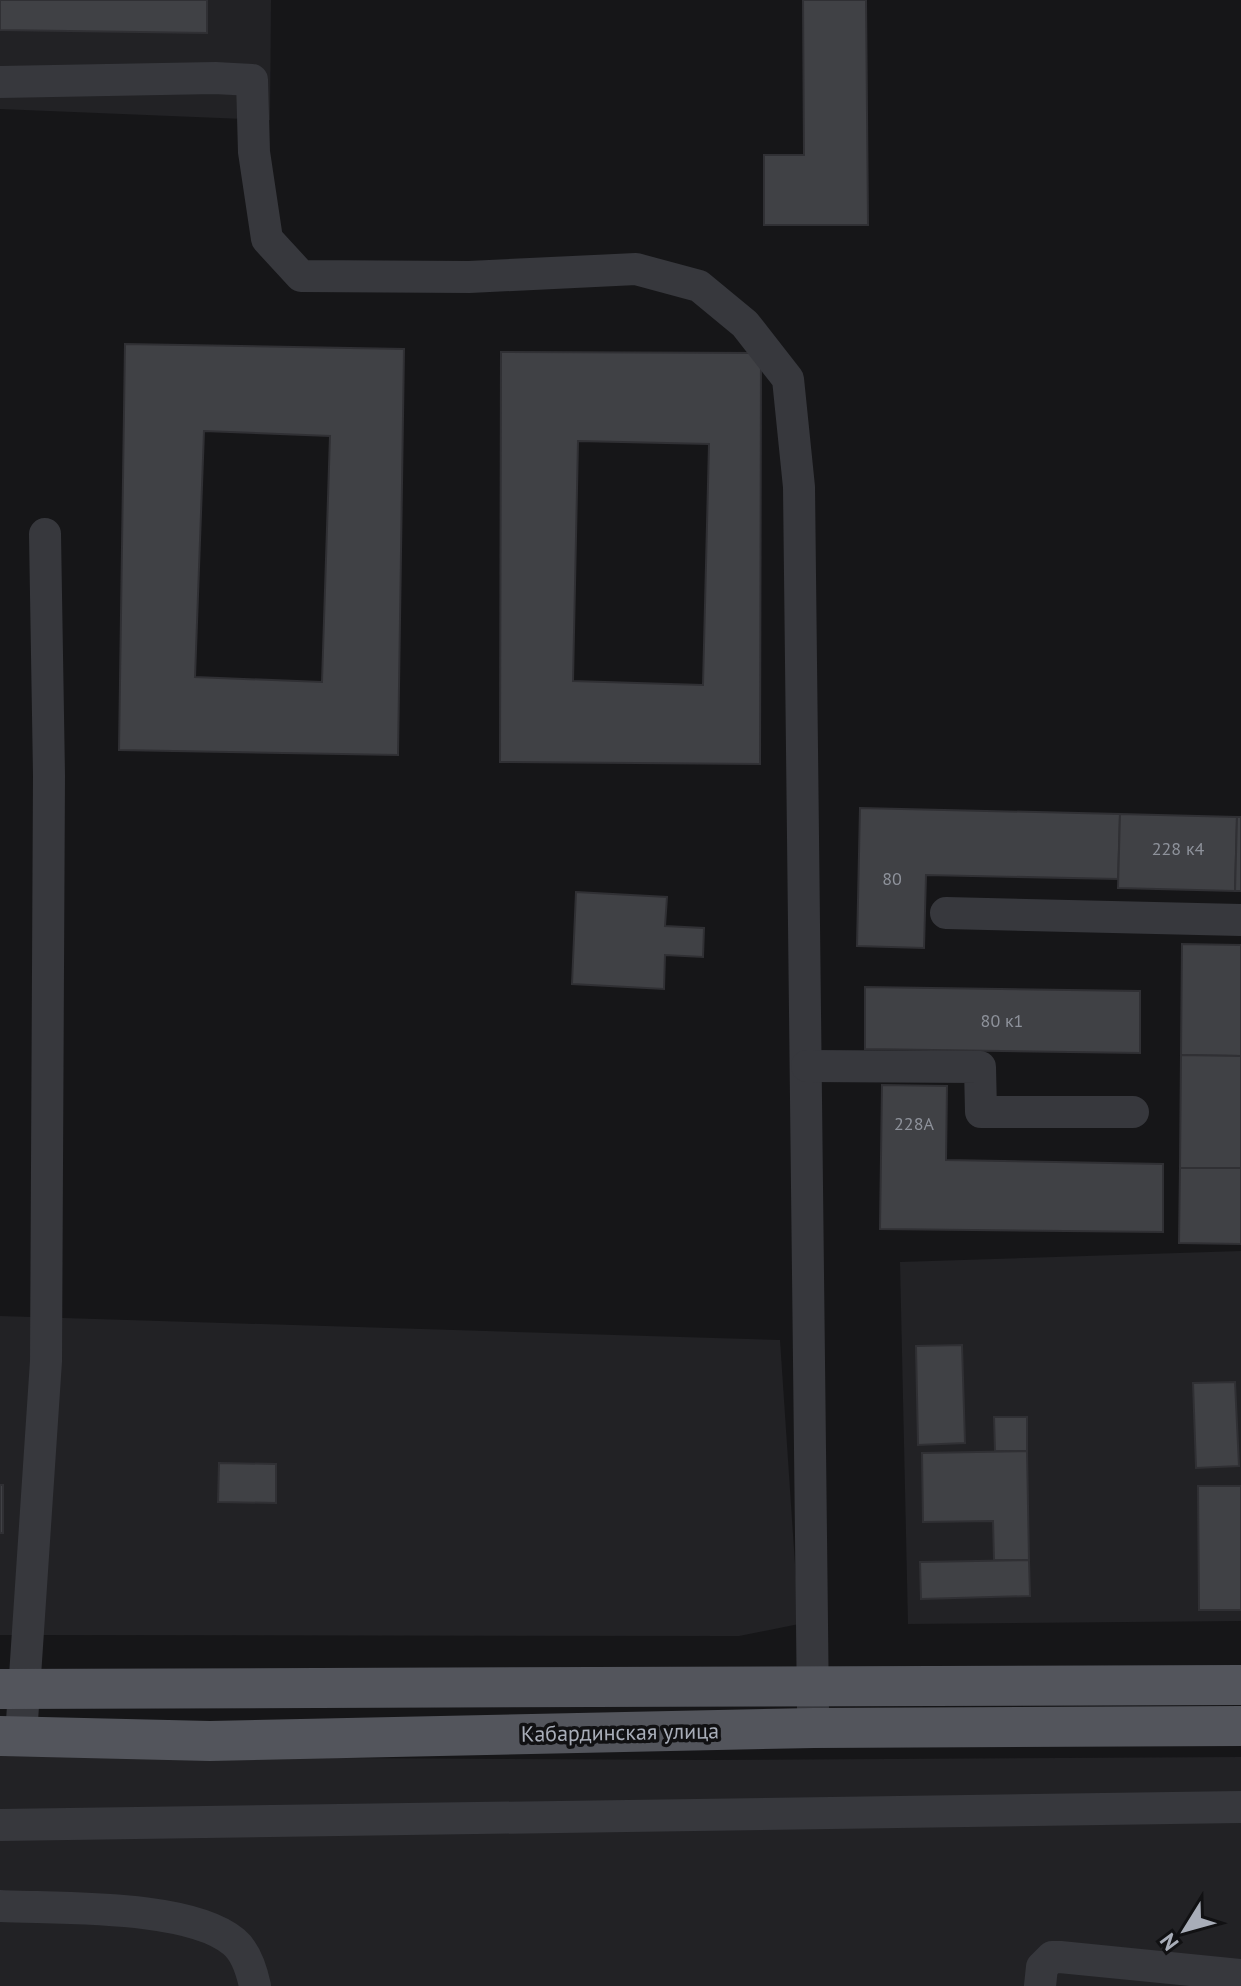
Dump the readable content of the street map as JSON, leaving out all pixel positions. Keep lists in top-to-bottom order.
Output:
{
  "streets": {
    "main road": ["Кабардинская улица"]
  },
  "house_numbers": [
    "228 к4",
    "80",
    "80 к1",
    "228А"
  ],
  "north": "bottom left"
}
